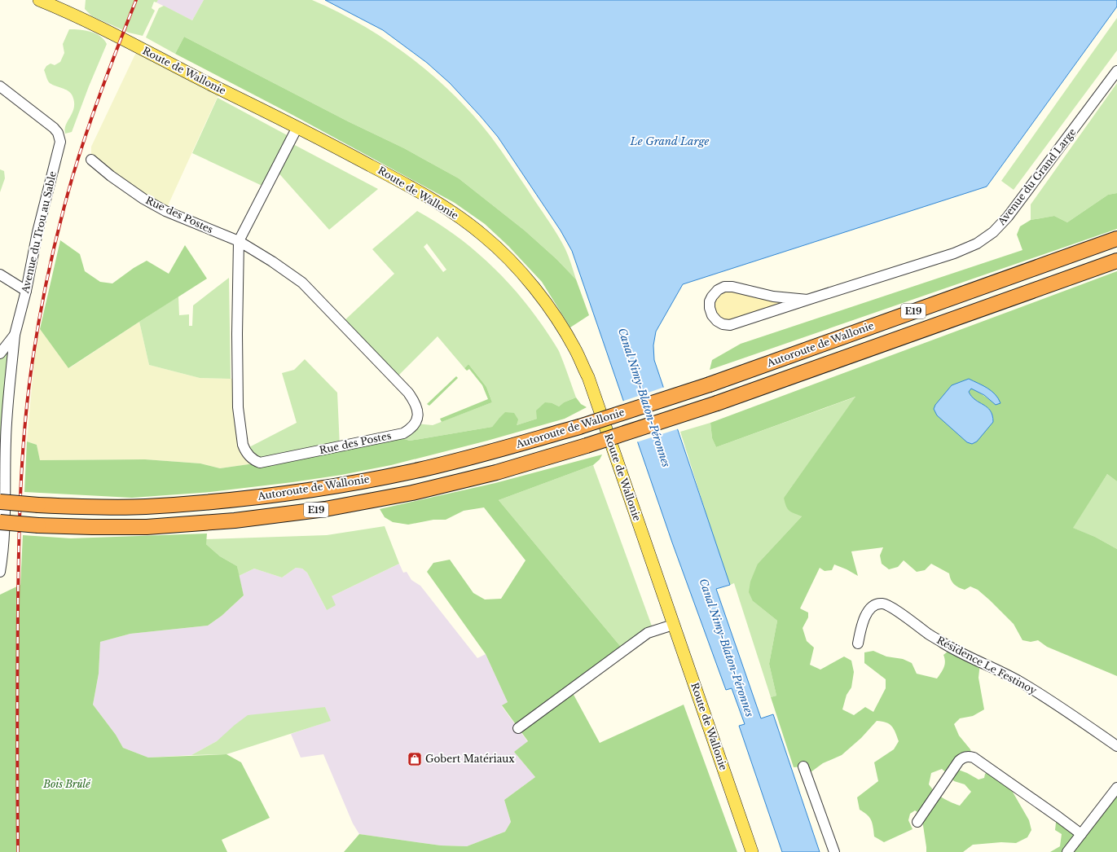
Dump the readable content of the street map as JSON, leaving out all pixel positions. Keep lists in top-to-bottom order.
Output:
{
  "streets": {
    "highway": ["E19", "Autoroute de Wallonie"],
    "main road": ["Route de Wallonie"],
    "street": [
      "Avenue du Grand Large",
      "Rue des Postes",
      "Avenue du Trou au Sable",
      "Résidence Le Festinoy"
    ]
  },
  "crossings": [
    ["Route de Wallonie", "Rue des Postes"]
  ],
  "water": ["Le Grand Large", "Canal Nimy-Blaton-Péronnes"],
  "parks": ["Bois Brûlé"],
  "places": {
    "shop": ["Gobert Matériaux"]
  }
}
